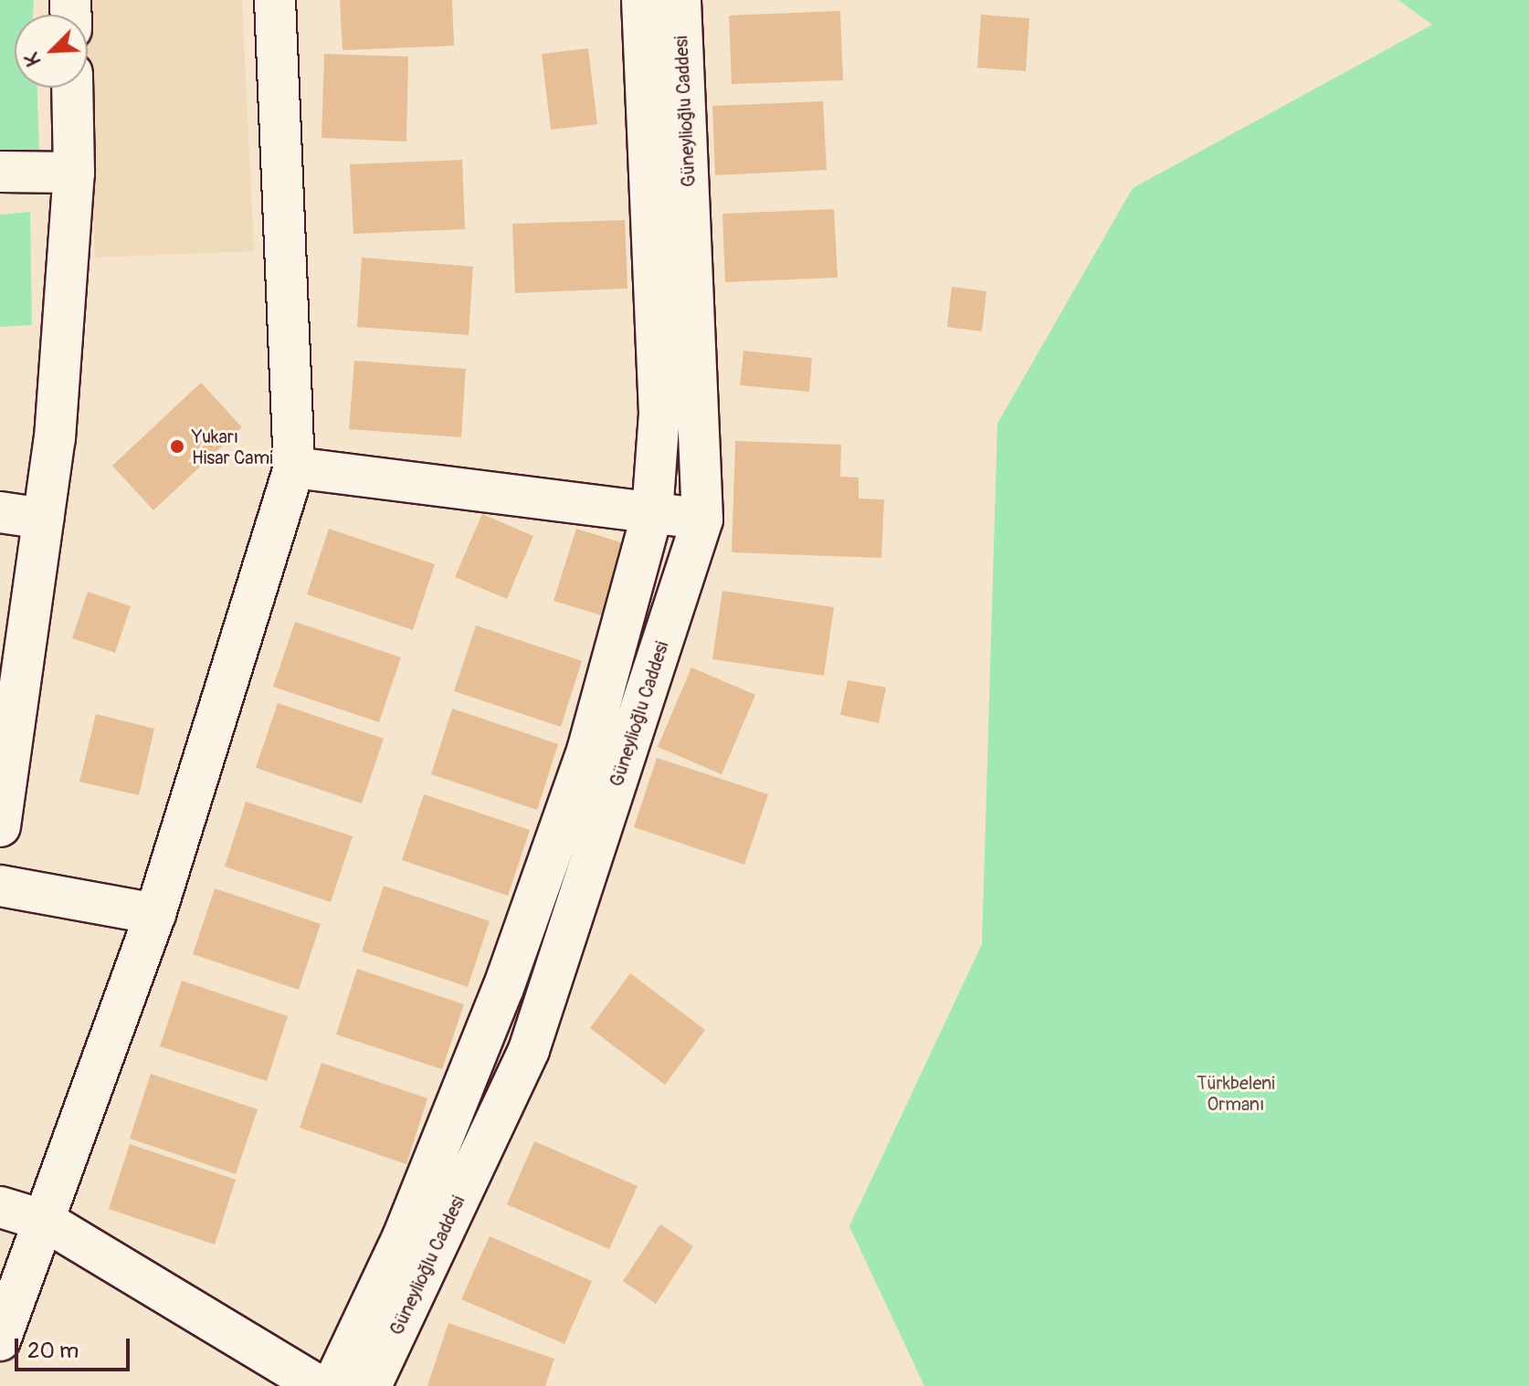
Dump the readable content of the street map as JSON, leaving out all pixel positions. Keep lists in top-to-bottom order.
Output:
{
  "streets": {
    "street": ["Güneylioğlu Caddesi"]
  },
  "parks": ["Türkbeleni Ormanı"],
  "places": ["Yukarı Hisar Cami"],
  "scale_bar": "20 m",
  "north": "bottom left"
}
